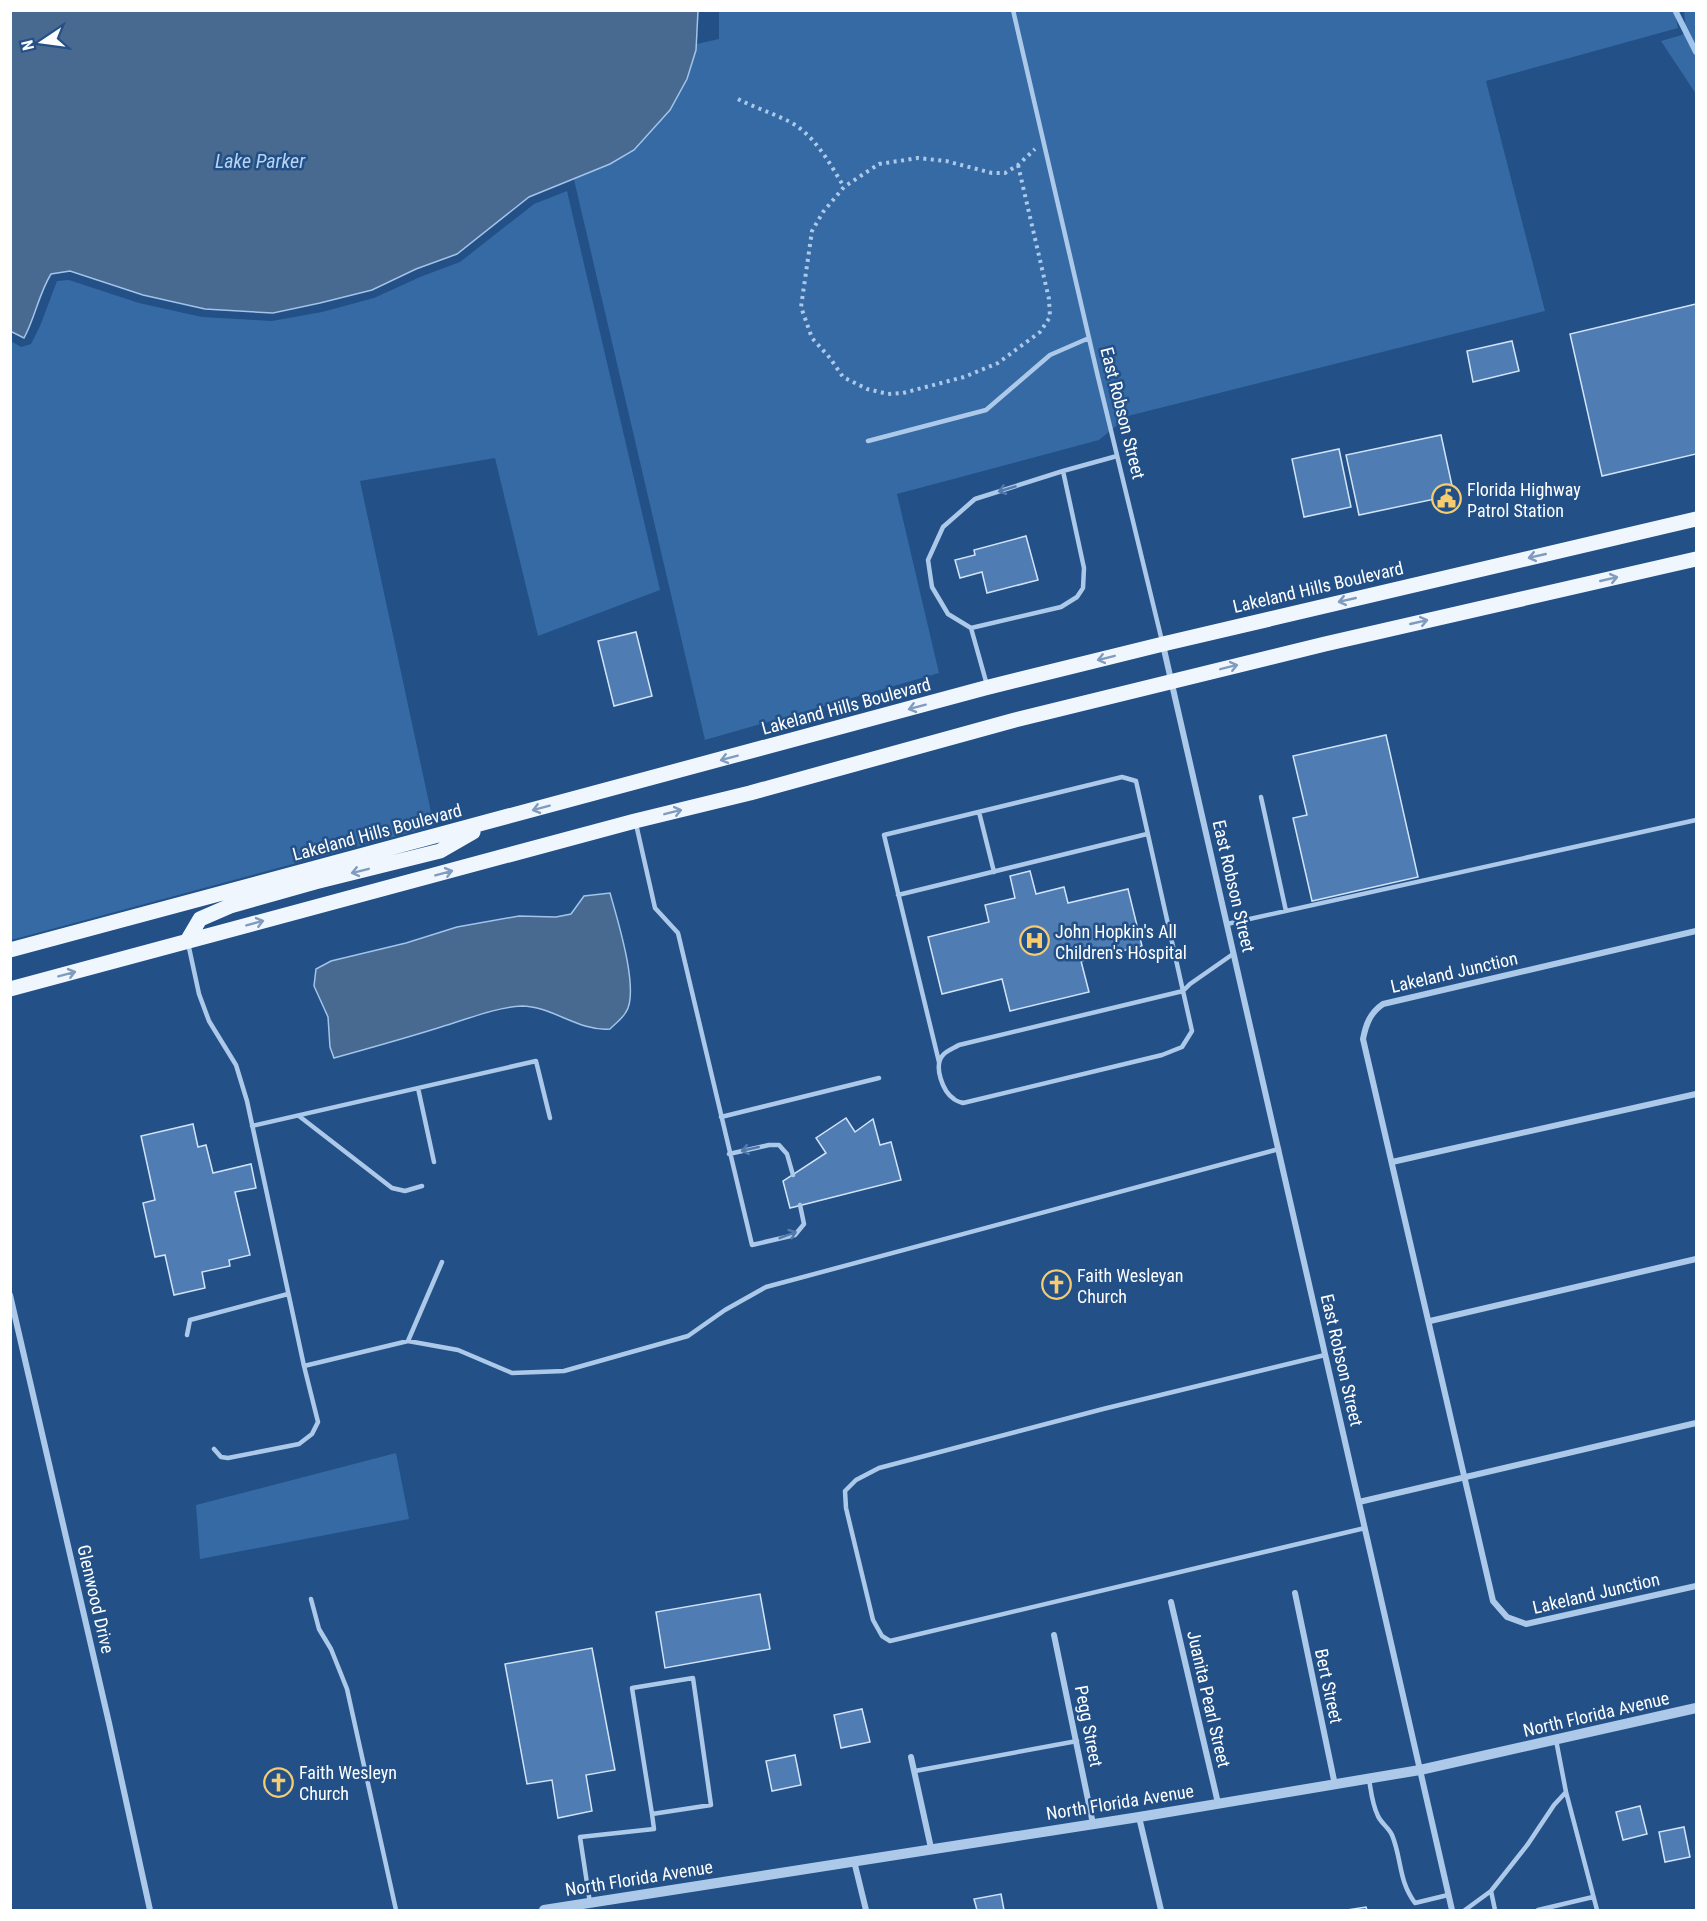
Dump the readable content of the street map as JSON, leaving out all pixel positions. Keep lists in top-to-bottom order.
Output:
{
  "streets": {
    "main road": ["Lakeland Hills Boulevard"],
    "street": [
      "East Robson Street",
      "Lakeland Junction",
      "Glenwood Drive",
      "Bert Street",
      "Juanita Pearl Street",
      "North Florida Avenue",
      "Pegg Street"
    ]
  },
  "crossings": [
    ["East Robson Street", "Lakeland Hills Boulevard"],
    ["East Robson Street", "North Florida Avenue"],
    ["Bert Street", "North Florida Avenue"],
    ["Juanita Pearl Street", "North Florida Avenue"],
    ["North Florida Avenue", "Pegg Street"]
  ],
  "water": ["Lake Parker"],
  "places": {
    "public building": ["Florida Highway Patrol Station"],
    "hospital": ["John Hopkin's All Children's Hospital"],
    "church": ["Faith Wesleyan Church", "Faith Wesleyn Church"]
  },
  "north": "left"
}
